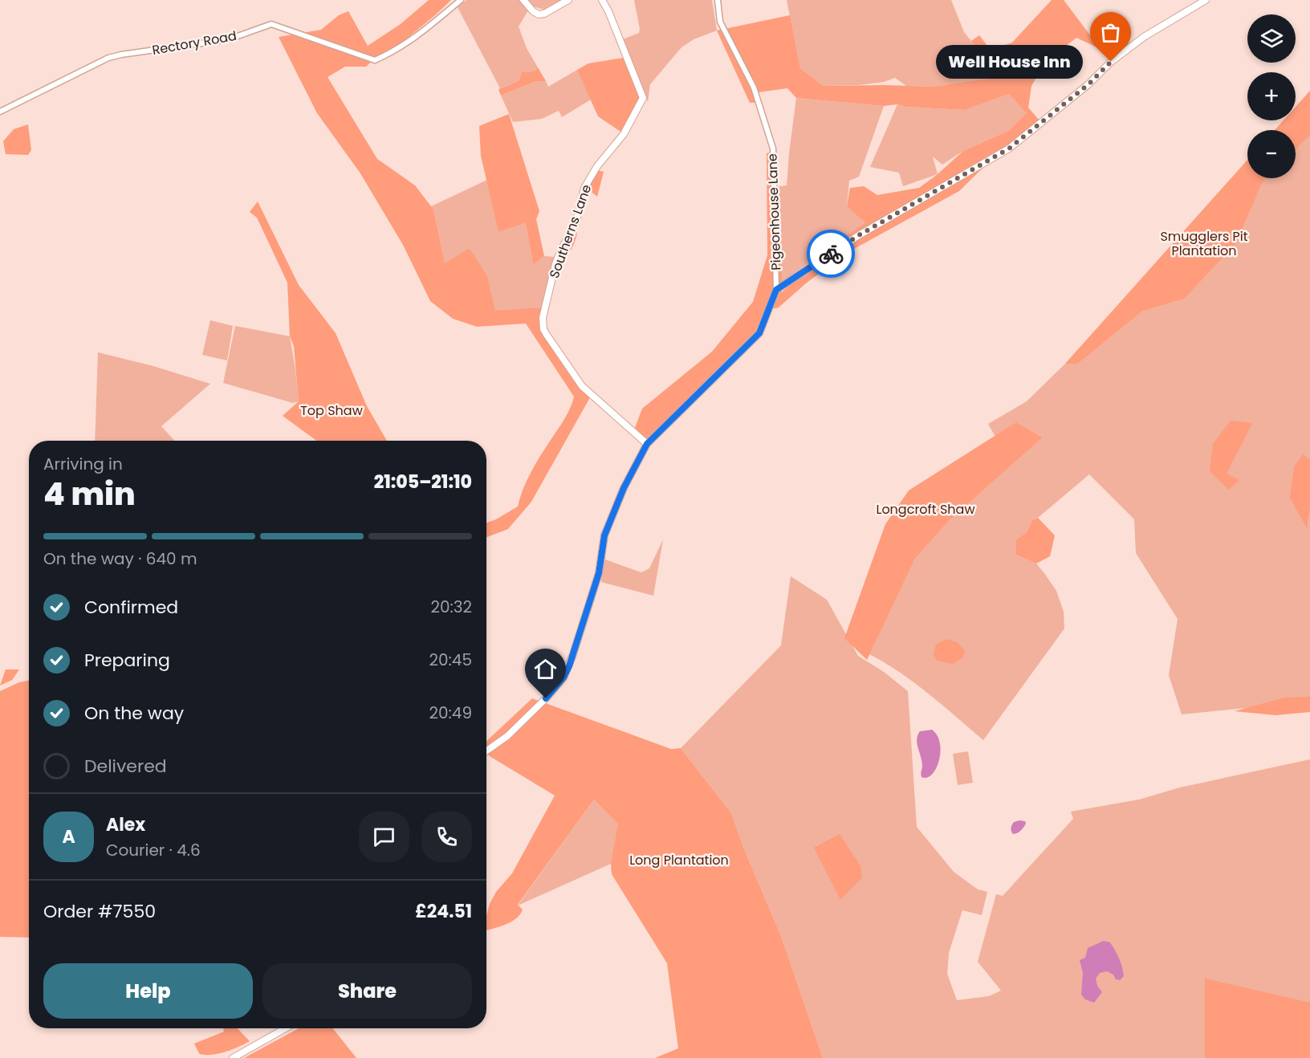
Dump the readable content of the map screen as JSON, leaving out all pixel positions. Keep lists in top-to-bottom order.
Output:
{
  "streets": {
    "street": ["Rectory Road", "Pigeonhouse Lane", "Southerns Lane"]
  },
  "parks": [
    "Smugglers Pit Plantation",
    "Top Shaw",
    "Longcroft Shaw",
    "Long Plantation"
  ],
  "places": ["Well House Inn"],
  "page": {
    "map_buttons": ["+", "−"],
    "bubble": "Well House Inn",
    "heading": ["4 min", "Arriving in", "21:05–21:10"],
    "panel": [
      "Alex",
      "Courier · 4.6",
      "Order #7550",
      "£24.51"
    ],
    "bar": "On the way · 640 m",
    "list": [
      ["Confirmed", "20:32"],
      ["Preparing", "20:45"],
      ["On the way", "20:49"],
      "Delivered"
    ],
    "round": "A",
    "buttons": ["Help", "Share"]
  }
}
